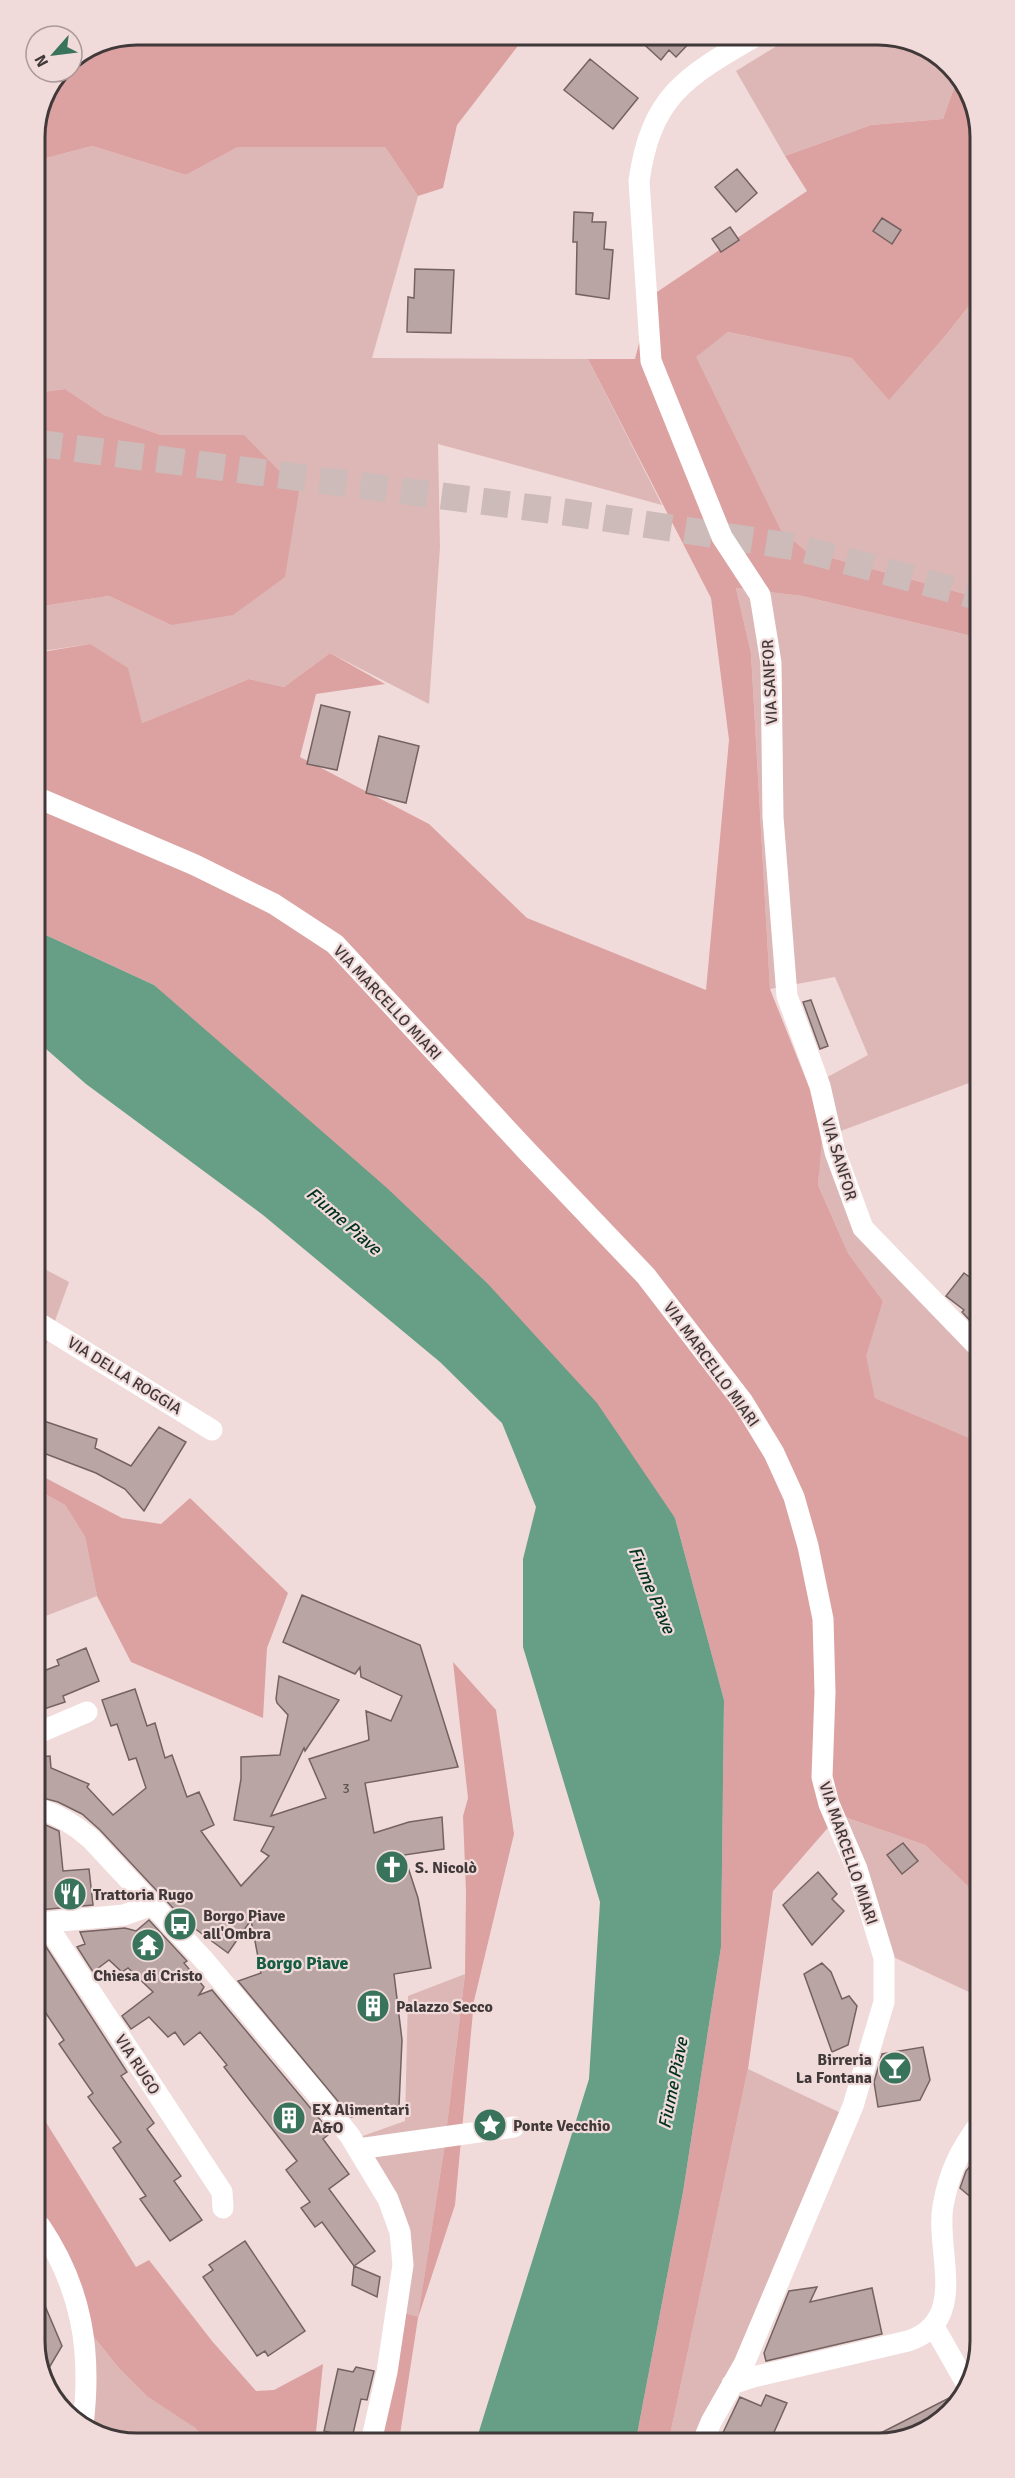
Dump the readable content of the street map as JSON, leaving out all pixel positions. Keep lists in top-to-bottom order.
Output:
{
  "streets": {
    "street": [
      "VIA SANFOR",
      "VIA MARCELLO MIARI",
      "VIA DELLA ROGGIA",
      "VIA RUGO"
    ]
  },
  "districts": ["Borgo Piave"],
  "water": ["Fiume Piave"],
  "places": {
    "church": ["S. Nicolò"],
    "restaurant": ["Trattoria Rugo"],
    "bus stop": ["Borgo Piave all'Ombra"],
    "temple": ["Chiesa di Cristo"],
    "building": ["Palazzo Secco", "EX Alimentari A&O"],
    "bar": ["Birreria La Fontana"],
    "place": ["Ponte Vecchio"]
  },
  "house_numbers": ["3"],
  "north": "bottom left"
}
